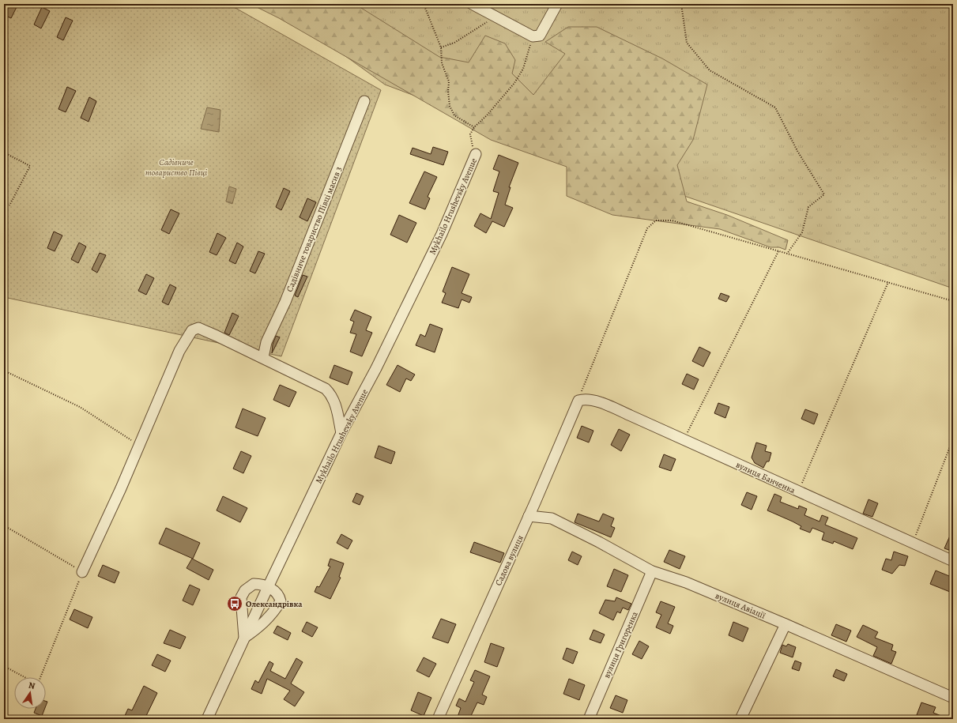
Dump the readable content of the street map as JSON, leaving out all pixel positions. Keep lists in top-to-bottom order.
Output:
{
  "streets": {
    "street": [
      "Mykhailo Hrushevsky Avenue",
      "Садівниче товариство Півці масив 3",
      "вулиця Банченка",
      "Садова вулиця",
      "вулиця Авіації",
      "вулиця Григоренка"
    ]
  },
  "crossings": [
    ["вулиця Банченка", "Садова вулиця"],
    ["Садова вулиця", "вулиця Авіації"],
    ["вулиця Авіації", "вулиця Григоренка"]
  ],
  "parks": ["Садівниче товариство Півці"],
  "places": {
    "bus stop": ["Олександрівка"]
  },
  "north": "top"
}
